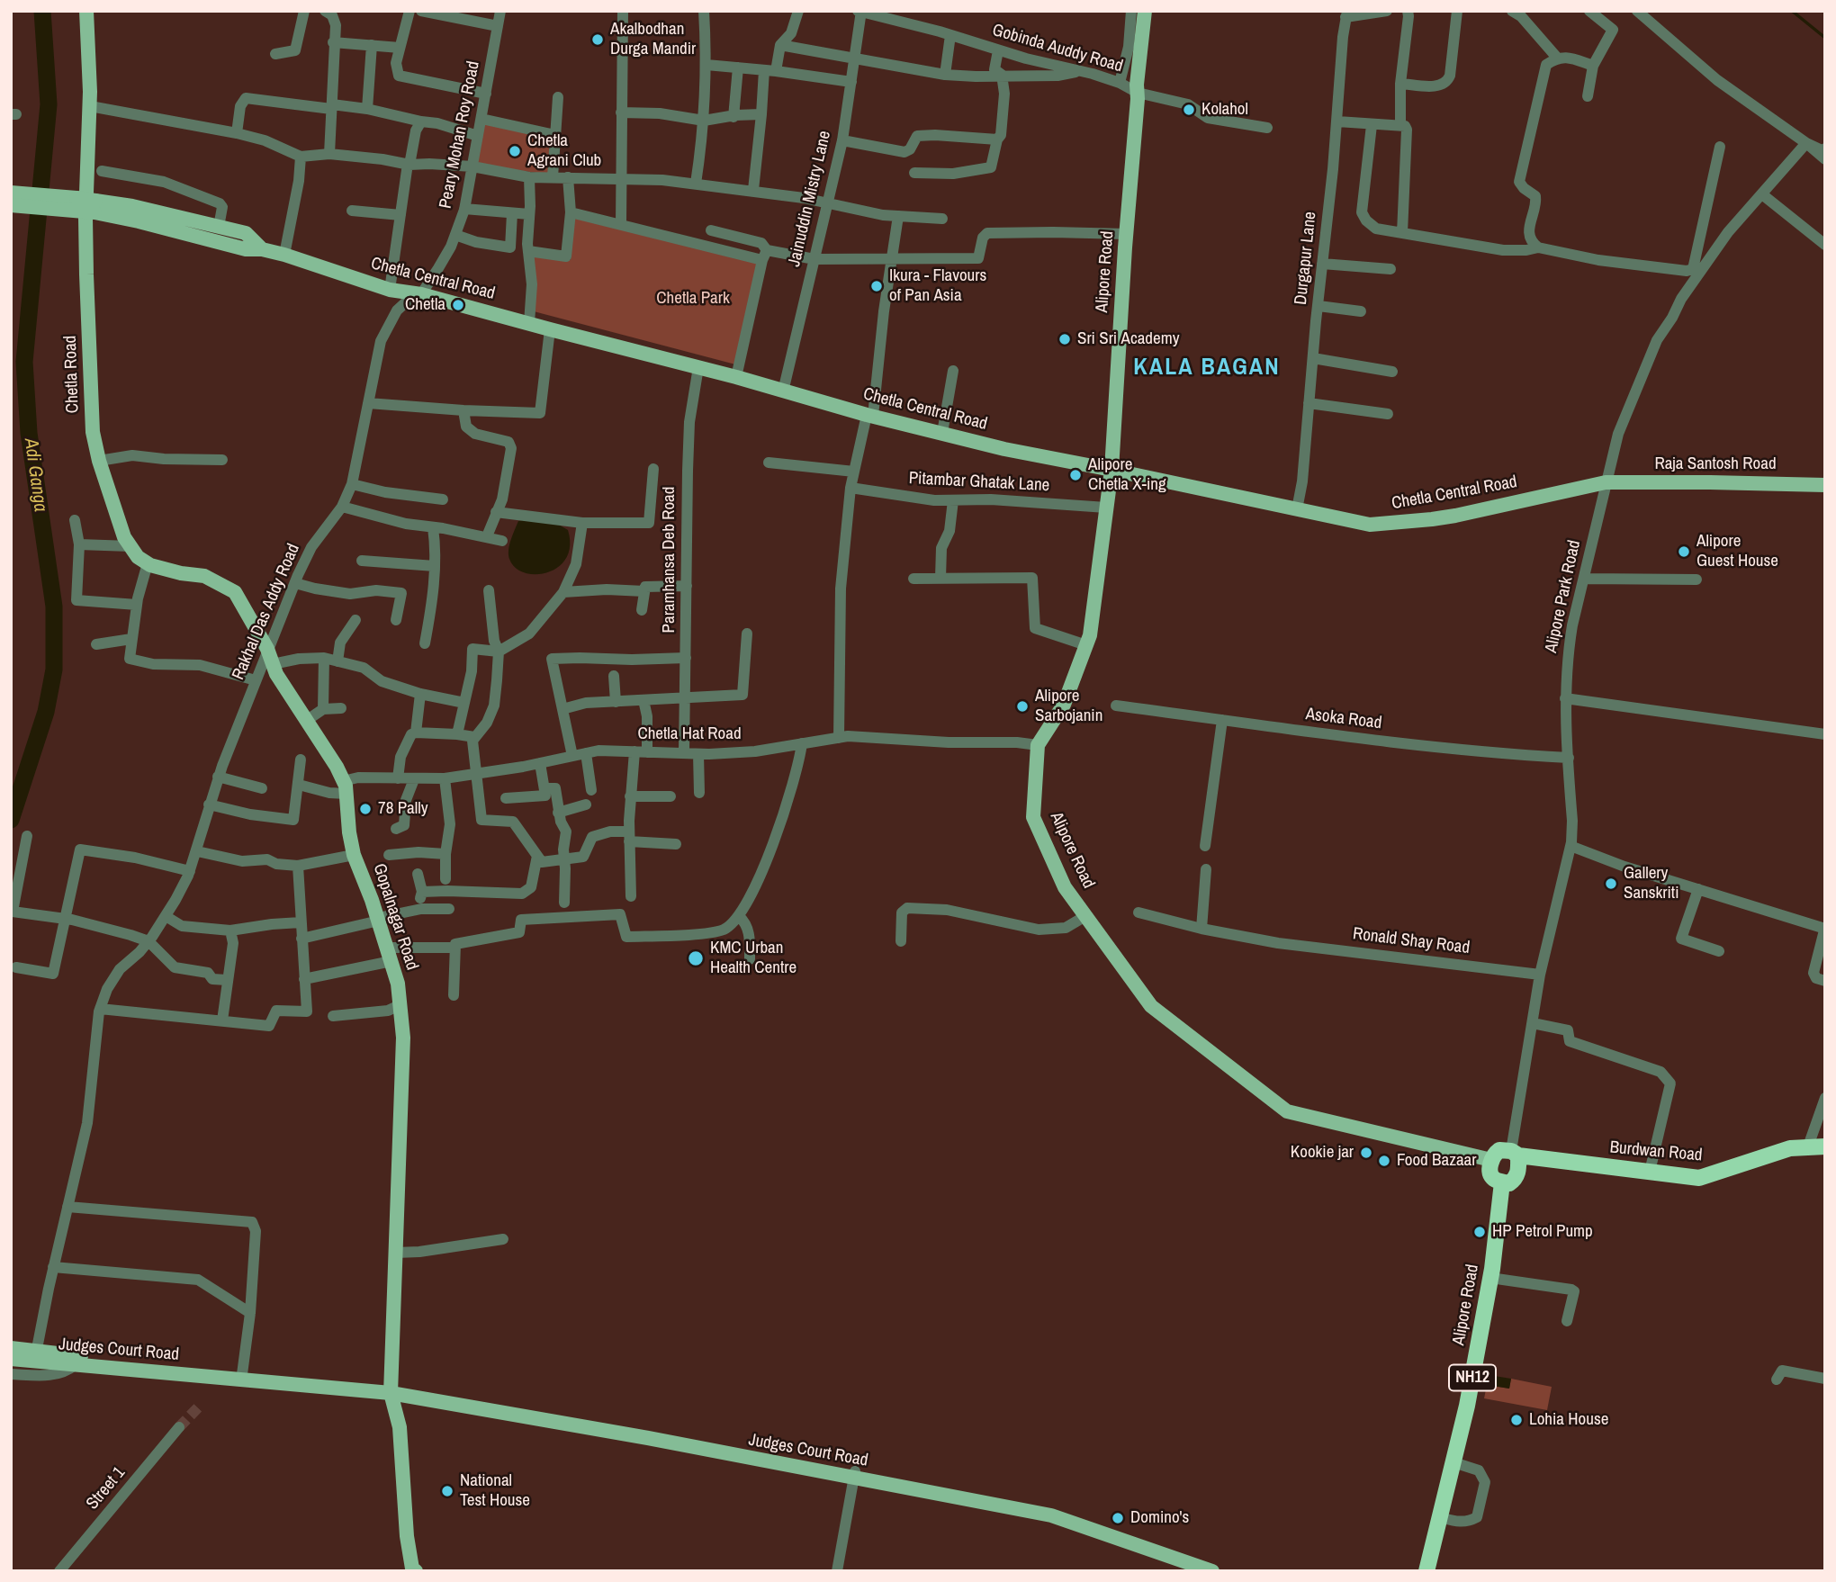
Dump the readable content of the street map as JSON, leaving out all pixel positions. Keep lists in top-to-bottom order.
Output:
{
  "streets": {
    "highway": ["Alipore Road", "Burdwan Road", "NH12"],
    "main road": [
      "Chetla Central Road",
      "Chetla Road",
      "Raja Santosh Road",
      "Gopalnagar Road",
      "Judges Court Road"
    ],
    "street": [
      "Gobinda Auddy Road",
      "Peary Mohan Roy Road",
      "Jainuddin Mistry Lane",
      "Durgapur Lane",
      "Pitambar Ghatak Lane",
      "Paramhansa Deb Road",
      "Alipore Park Road",
      "Rakhal Das Addy Road",
      "Asoka Road",
      "Chetla Hat Road",
      "Ronald Shay Road",
      "Street 1"
    ]
  },
  "crossings": [
    ["Gobinda Auddy Road", "Jainuddin Mistry Lane"],
    ["Gobinda Auddy Road", "Alipore Road"],
    ["Peary Mohan Roy Road", "Chetla Central Road"],
    ["Peary Mohan Roy Road", "Rakhal Das Addy Road"],
    ["Jainuddin Mistry Lane", "Chetla Central Road"],
    ["Durgapur Lane", "Chetla Central Road"],
    ["Alipore Road", "Chetla Central Road"],
    ["Alipore Road", "Pitambar Ghatak Lane"],
    ["Alipore Road", "Alipore Park Road"],
    ["Alipore Road", "Chetla Hat Road"],
    ["Alipore Road", "Burdwan Road"],
    ["Chetla Central Road", "Raja Santosh Road"],
    ["Chetla Central Road", "Paramhansa Deb Road"],
    ["Chetla Central Road", "Alipore Park Road"],
    ["Chetla Central Road", "Rakhal Das Addy Road"],
    ["Chetla Road", "Rakhal Das Addy Road"],
    ["Chetla Road", "Gopalnagar Road"],
    ["Raja Santosh Road", "Alipore Park Road"],
    ["Paramhansa Deb Road", "Chetla Hat Road"],
    ["Alipore Park Road", "Asoka Road"],
    ["Alipore Park Road", "Ronald Shay Road"],
    ["Alipore Park Road", "Burdwan Road"],
    ["Rakhal Das Addy Road", "Gopalnagar Road"],
    ["Rakhal Das Addy Road", "Judges Court Road"],
    ["Chetla Hat Road", "Gopalnagar Road"],
    ["Gopalnagar Road", "Judges Court Road"]
  ],
  "districts": ["KALA BAGAN"],
  "water": ["Adi Ganga"],
  "parks": ["Chetla Park"],
  "places": [
    "Akalbodhan Durga Mandir",
    "Kolahol",
    "Chetla Agrani Club",
    "Ikura - Flavours of Pan Asia",
    "Chetla",
    "Sri Sri Academy",
    "Alipore Chetla X-ing",
    "Alipore Guest House",
    "Alipore Sarbojanin",
    "78 Pally",
    "Gallery Sanskriti",
    "KMC Urban Health Centre",
    "Kookie jar",
    "Food Bazaar",
    "HP Petrol Pump",
    "Lohia House",
    "National Test House",
    "Domino's"
  ]
}
